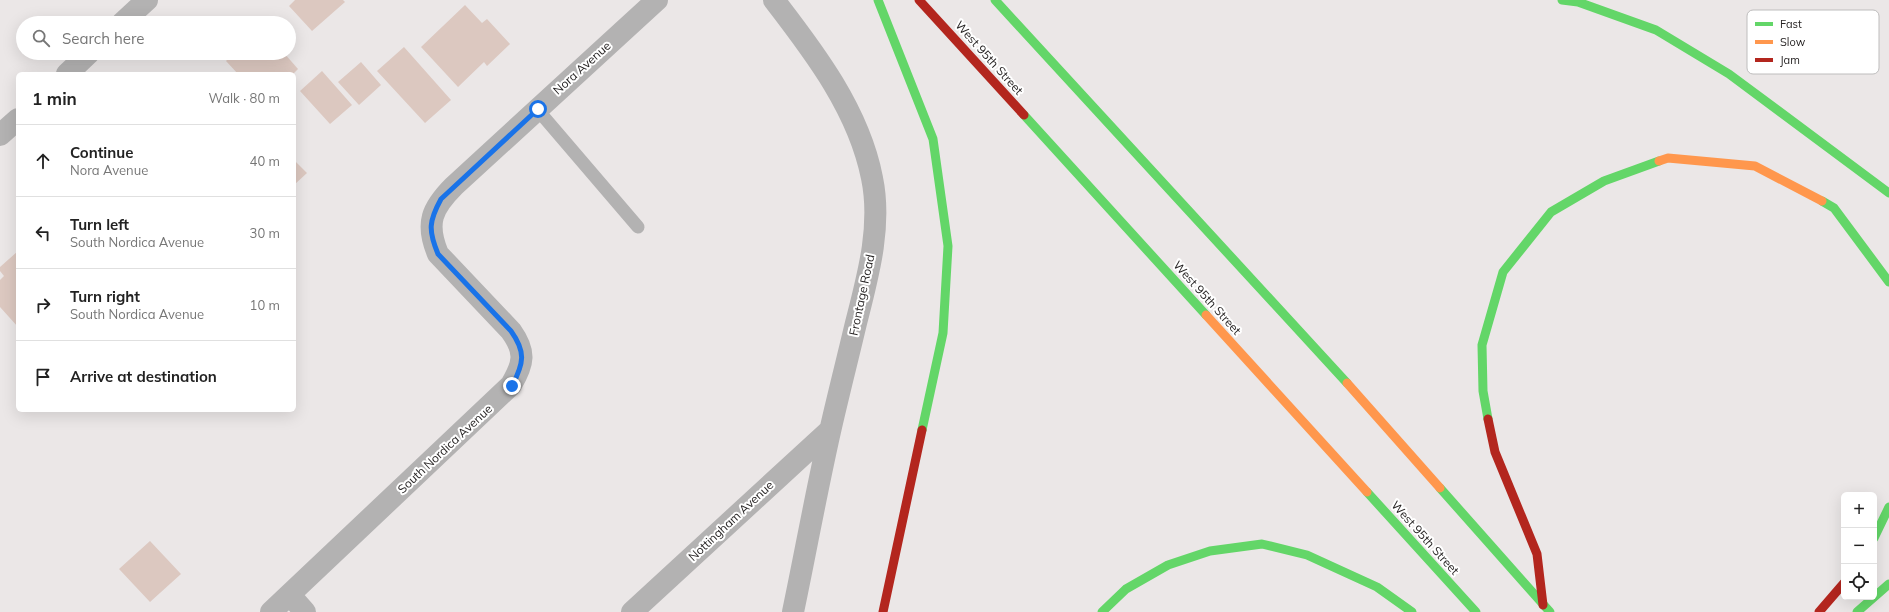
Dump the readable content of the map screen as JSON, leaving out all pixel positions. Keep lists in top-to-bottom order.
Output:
{
  "streets": {
    "main road": ["West 95th Street"],
    "street": [
      "Nora Avenue",
      "Frontage Road",
      "South Nordica Avenue",
      "Nottingham Avenue"
    ]
  },
  "crossings": [
    ["Nora Avenue", "South Nordica Avenue"],
    ["Frontage Road", "Nottingham Avenue"]
  ],
  "legend": ["Fast", "Slow", "Jam"],
  "page": {
    "search": "Search here",
    "heading": ["1 min", "Walk · 80 m"],
    "list": [
      ["Continue", "Nora Avenue", "40 m"],
      ["Turn left", "South Nordica Avenue", "30 m"],
      ["Turn right", "South Nordica Avenue", "10 m"],
      "Arrive at destination"
    ],
    "map_buttons": ["+", "−"]
  }
}
